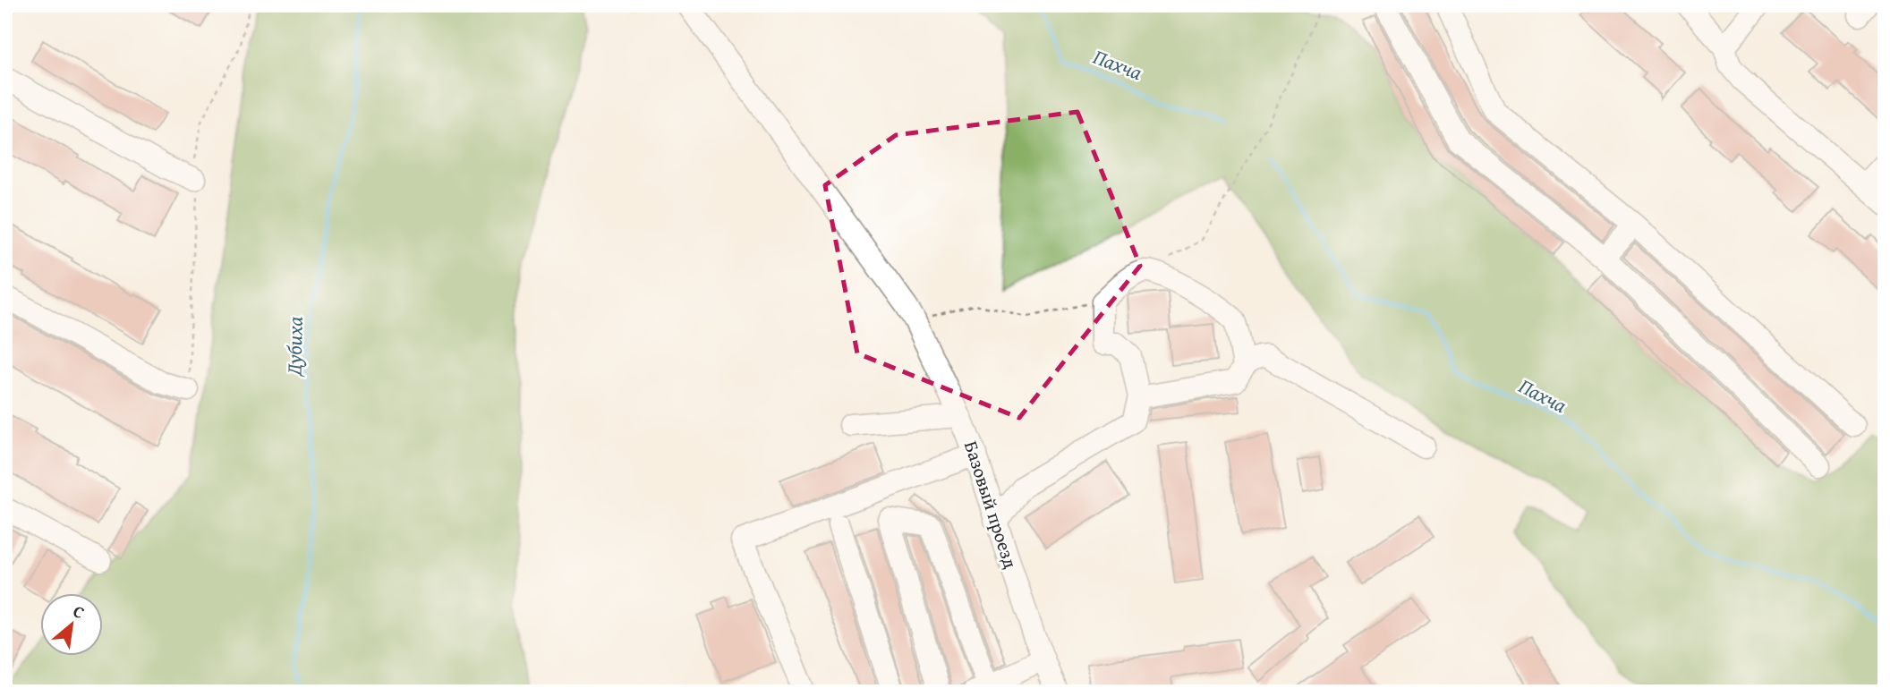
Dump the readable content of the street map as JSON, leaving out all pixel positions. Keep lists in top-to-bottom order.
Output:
{
  "streets": {
    "street": ["Базовый проезд"]
  },
  "water": ["Пахча", "Дубиха"],
  "north": "top right"
}
